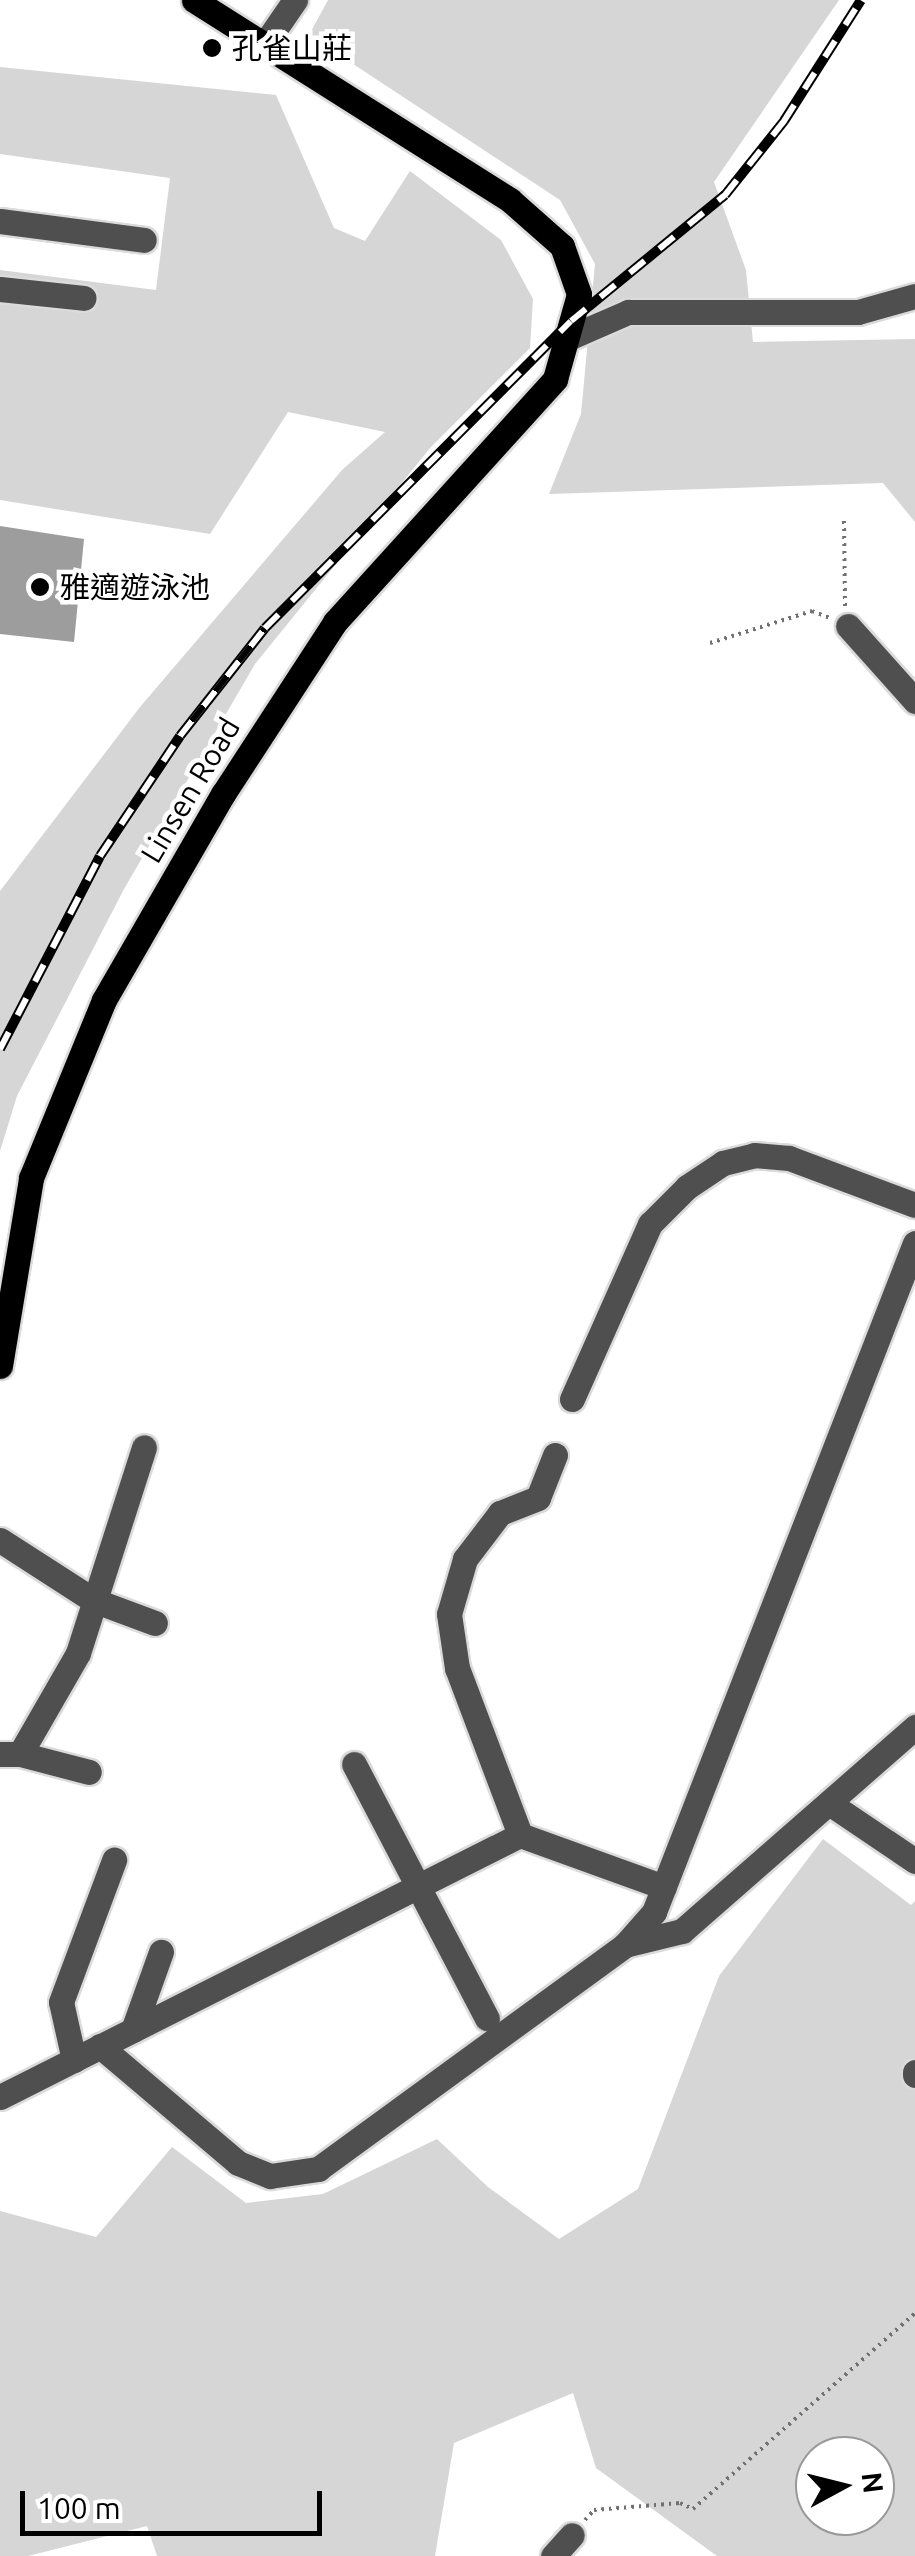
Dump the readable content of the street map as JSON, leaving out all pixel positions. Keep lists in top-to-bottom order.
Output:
{
  "streets": {
    "main road": ["Linsen Road"]
  },
  "places": ["孔雀山莊", "雅適遊泳池"],
  "scale_bar": "100 m",
  "north": "right"
}
